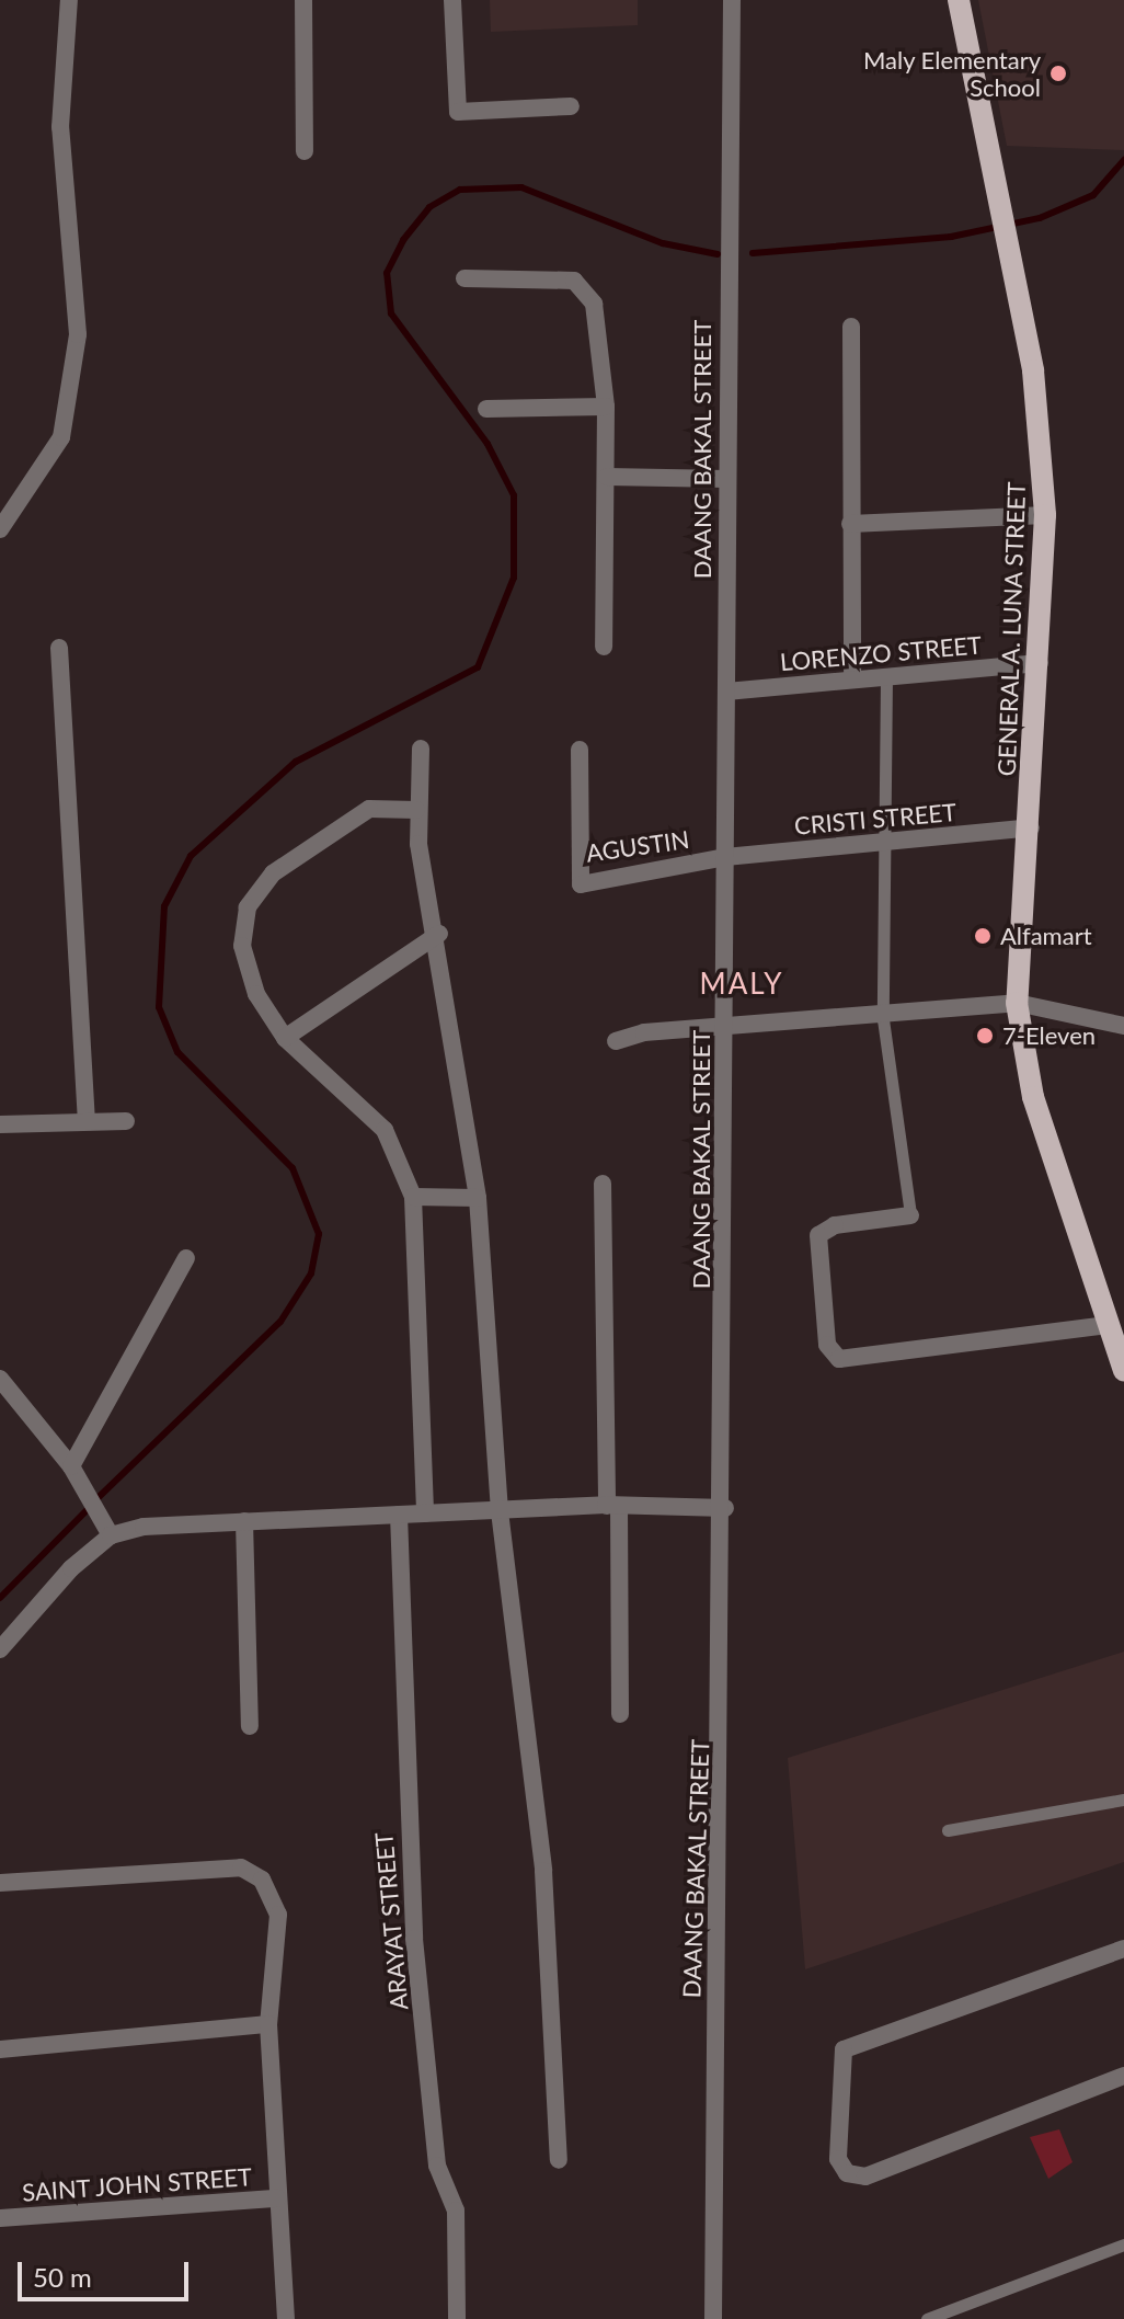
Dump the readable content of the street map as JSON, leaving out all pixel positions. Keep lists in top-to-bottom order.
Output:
{
  "streets": {
    "main road": ["GENERAL A. LUNA STREET"],
    "street": [
      "DAANG BAKAL STREET",
      "LORENZO STREET",
      "CRISTI STREET",
      "AGUSTIN",
      "ARAYAT STREET",
      "SAINT JOHN STREET"
    ]
  },
  "crossings": [
    ["DAANG BAKAL STREET", "LORENZO STREET"],
    ["DAANG BAKAL STREET", "CRISTI STREET"],
    ["DAANG BAKAL STREET", "AGUSTIN"],
    ["GENERAL A. LUNA STREET", "LORENZO STREET"],
    ["GENERAL A. LUNA STREET", "CRISTI STREET"],
    ["CRISTI STREET", "AGUSTIN"]
  ],
  "districts": ["MALY"],
  "places": ["Maly Elementary School", "Alfamart", "7-Eleven"],
  "scale_bar": "50 m"
}
